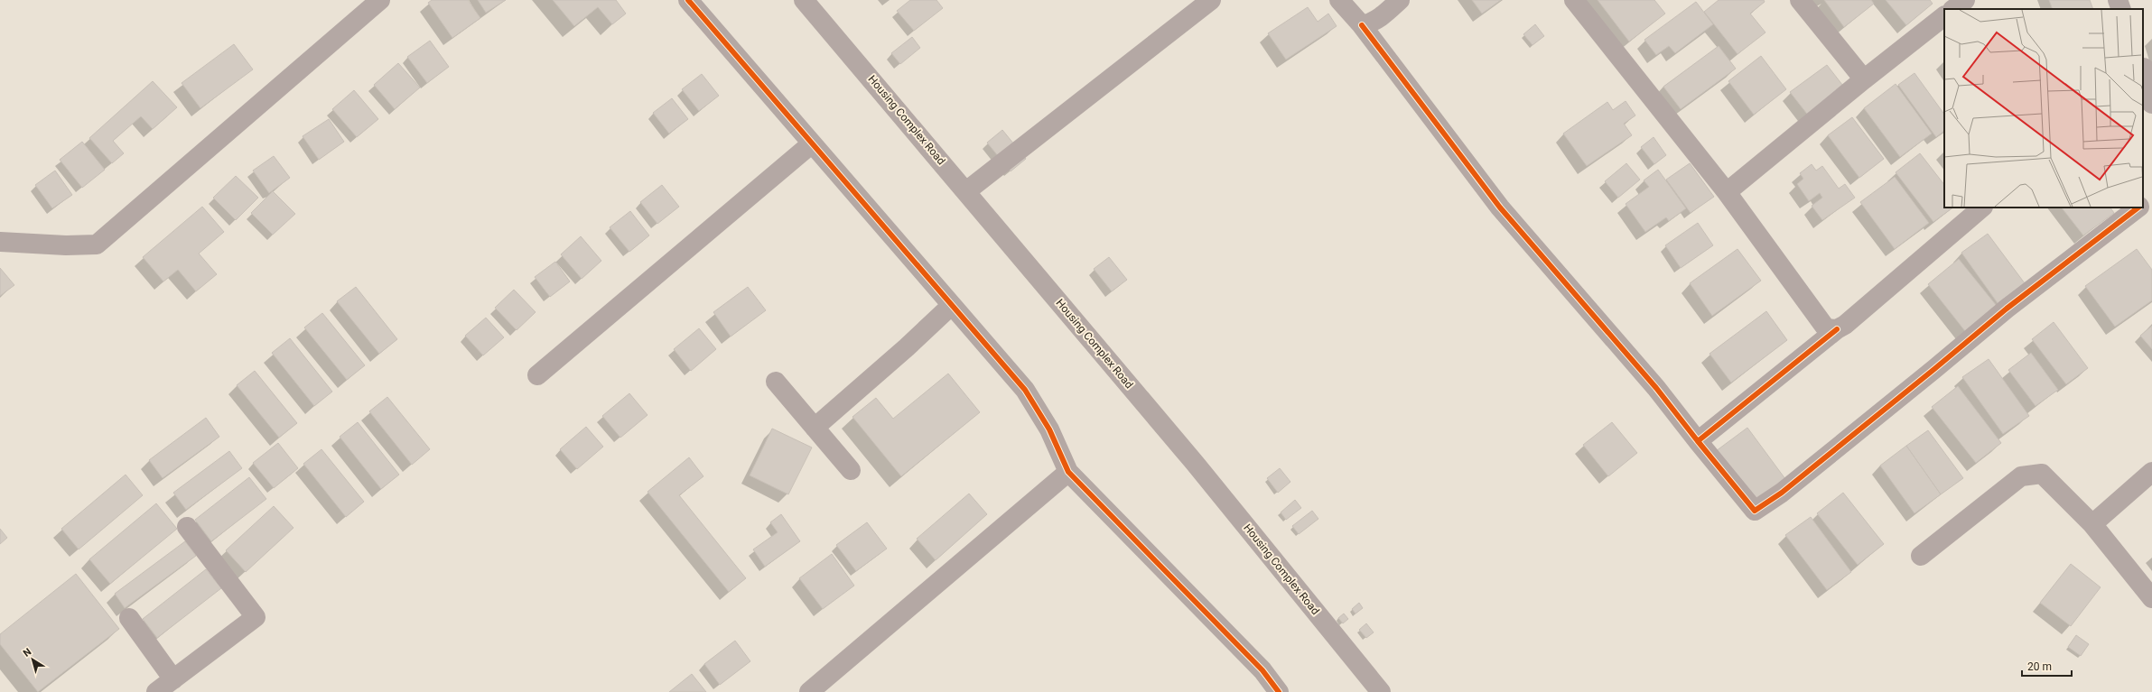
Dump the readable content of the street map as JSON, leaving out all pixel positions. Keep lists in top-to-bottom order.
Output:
{
  "streets": {
    "street": ["Housing Complex Road"]
  },
  "scale_bar": "20 m",
  "north": "top left"
}
